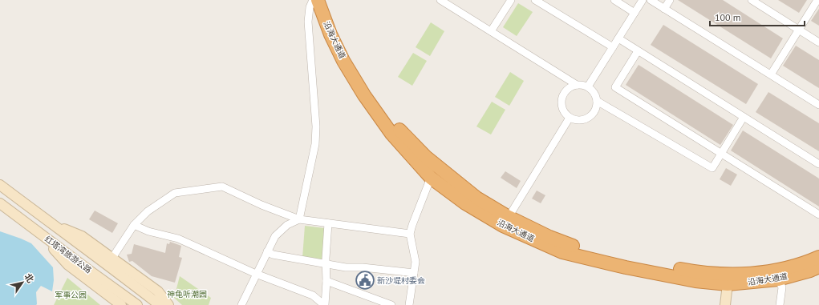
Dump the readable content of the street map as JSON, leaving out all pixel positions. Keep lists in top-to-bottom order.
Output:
{
  "streets": {
    "highway": ["沿海大通道"],
    "main road": ["红塔湾旅游公路"]
  },
  "parks": ["神龟听潮园", "军事公园"],
  "places": {
    "public building": ["新沙堤村委会"]
  },
  "scale_bar": "100 m",
  "north": "top right"
}
